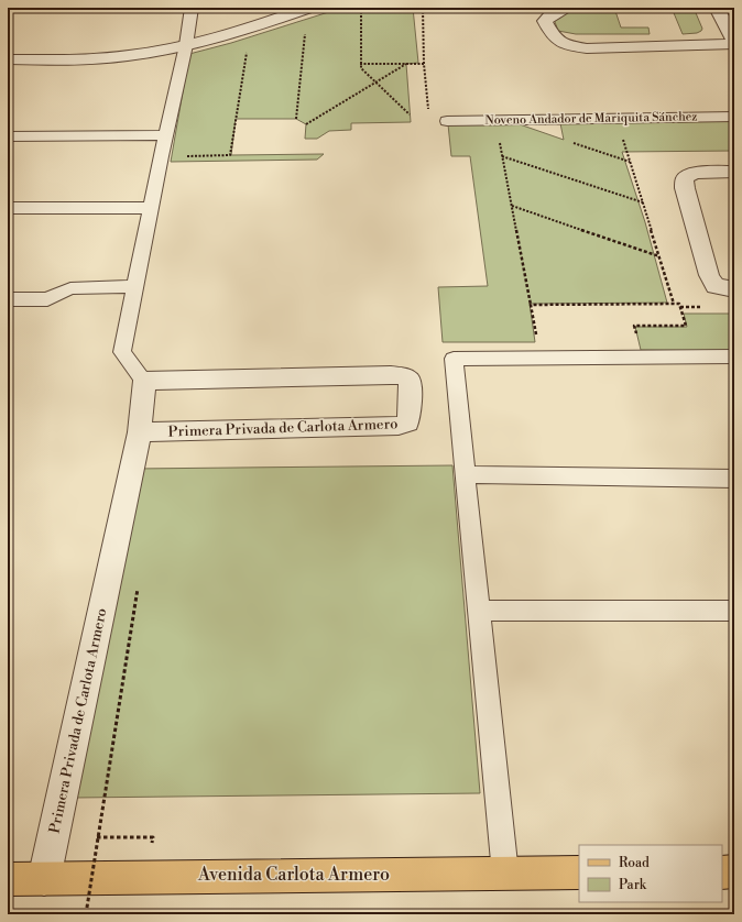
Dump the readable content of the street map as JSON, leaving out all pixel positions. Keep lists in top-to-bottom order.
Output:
{
  "streets": {
    "main road": ["Avenida Carlota Armero"],
    "street": ["Noveno Andador de Mariquita Sánchez", "Primera Privada de Carlota Armero"]
  },
  "crossings": [
    ["Primera Privada de Carlota Armero", "Avenida Carlota Armero"]
  ],
  "legend": ["Road", "Park"]
}
